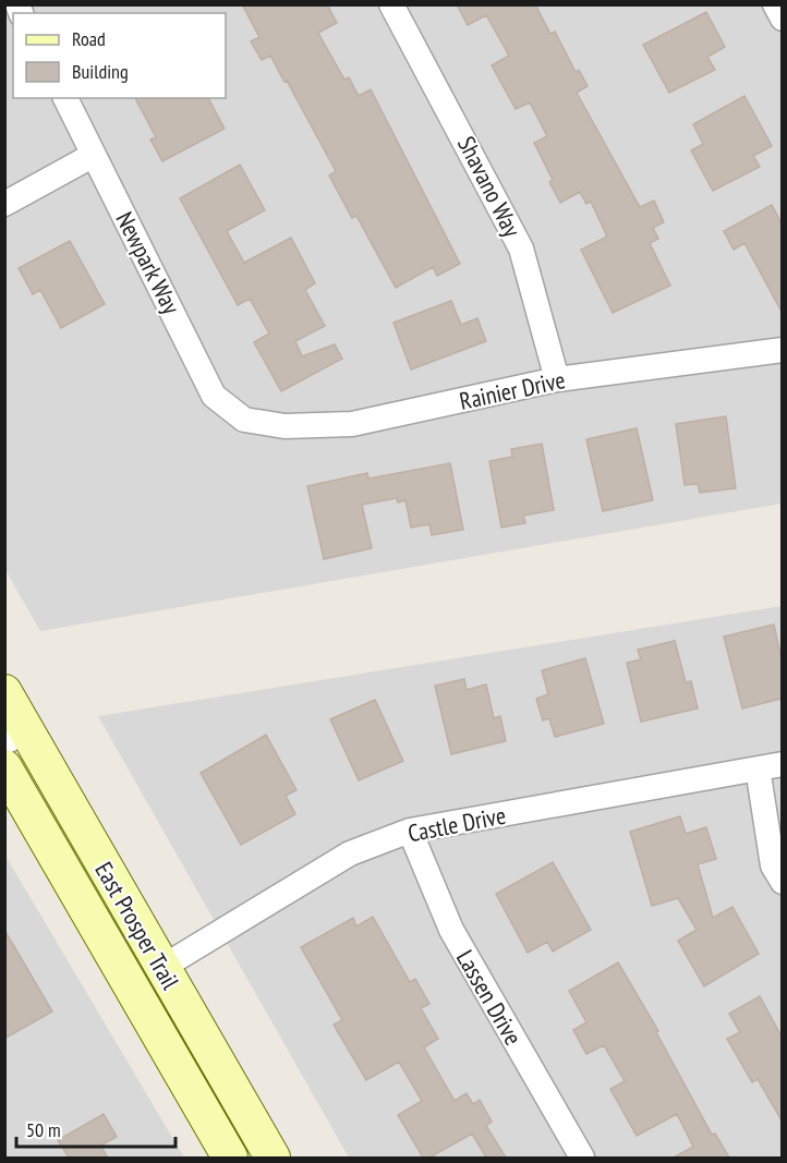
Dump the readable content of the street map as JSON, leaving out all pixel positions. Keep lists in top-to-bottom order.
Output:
{
  "streets": {
    "main road": ["East Prosper Trail"],
    "street": [
      "Shavano Way",
      "Newpark Way",
      "Rainier Drive",
      "Castle Drive",
      "Lassen Drive"
    ]
  },
  "crossings": [
    ["Shavano Way", "Rainier Drive"],
    ["Newpark Way", "Rainier Drive"],
    ["Castle Drive", "East Prosper Trail"],
    ["Castle Drive", "Lassen Drive"]
  ],
  "legend": ["Road", "Building"],
  "scale_bar": "50 m"
}
